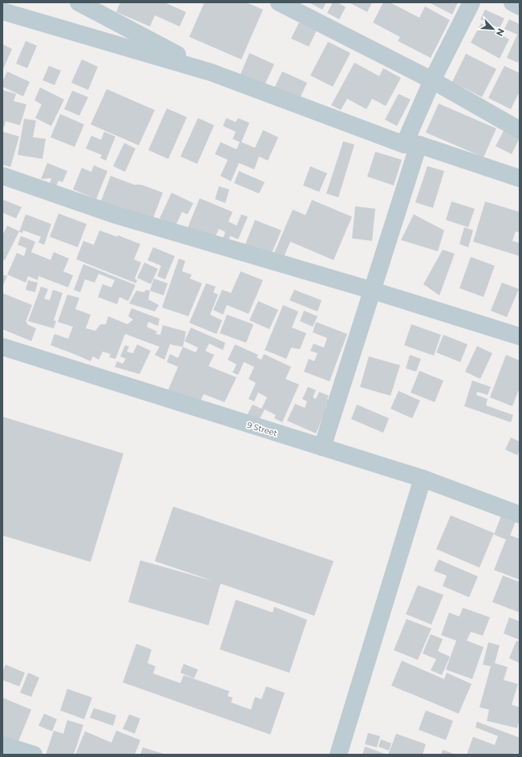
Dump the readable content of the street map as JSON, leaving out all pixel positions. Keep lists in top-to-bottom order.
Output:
{
  "streets": {
    "street": ["9 Street"]
  },
  "north": "bottom right"
}
